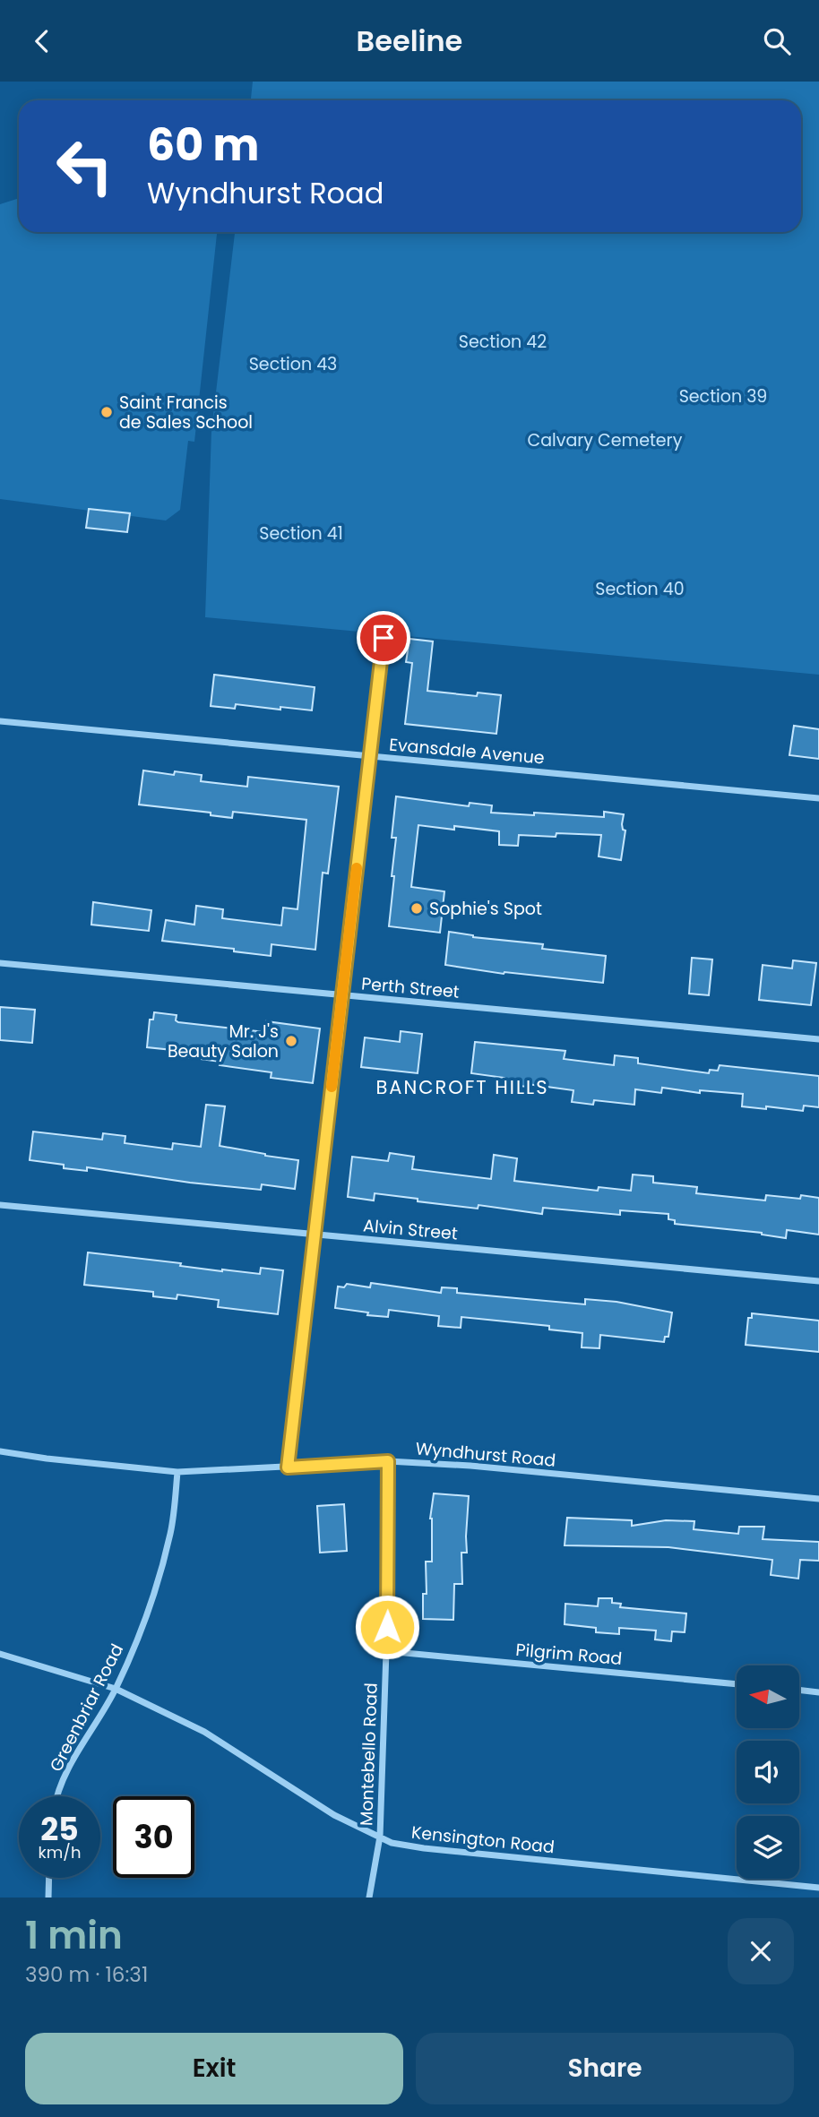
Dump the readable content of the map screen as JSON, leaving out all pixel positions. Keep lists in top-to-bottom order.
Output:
{
  "streets": {
    "street": [
      "Evansdale Avenue",
      "Perth Street",
      "Alvin Street",
      "Wyndhurst Road",
      "Pilgrim Road",
      "Greenbriar Road",
      "Montebello Road",
      "Kensington Road"
    ]
  },
  "crossings": [
    ["Wyndhurst Road", "Greenbriar Road"],
    ["Wyndhurst Road", "Montebello Road"],
    ["Pilgrim Road", "Montebello Road"],
    ["Greenbriar Road", "Kensington Road"],
    ["Montebello Road", "Kensington Road"]
  ],
  "districts": ["BANCROFT HILLS"],
  "parks": [
    "Section 42",
    "Section 43",
    "Section 39",
    "Calvary Cemetery",
    "Section 41",
    "Section 40"
  ],
  "places": ["Saint Francis de Sales School", "Sophie's Spot", "Mr. J's Beauty Salon"],
  "north": "left",
  "page": {
    "header": "Beeline",
    "turn": ["60 m", "Wyndhurst Road"],
    "speed": "25 km/h",
    "limit": "30",
    "heading": ["1 min", "390 m · 16:31"],
    "buttons": ["Exit", "Share"]
  }
}
